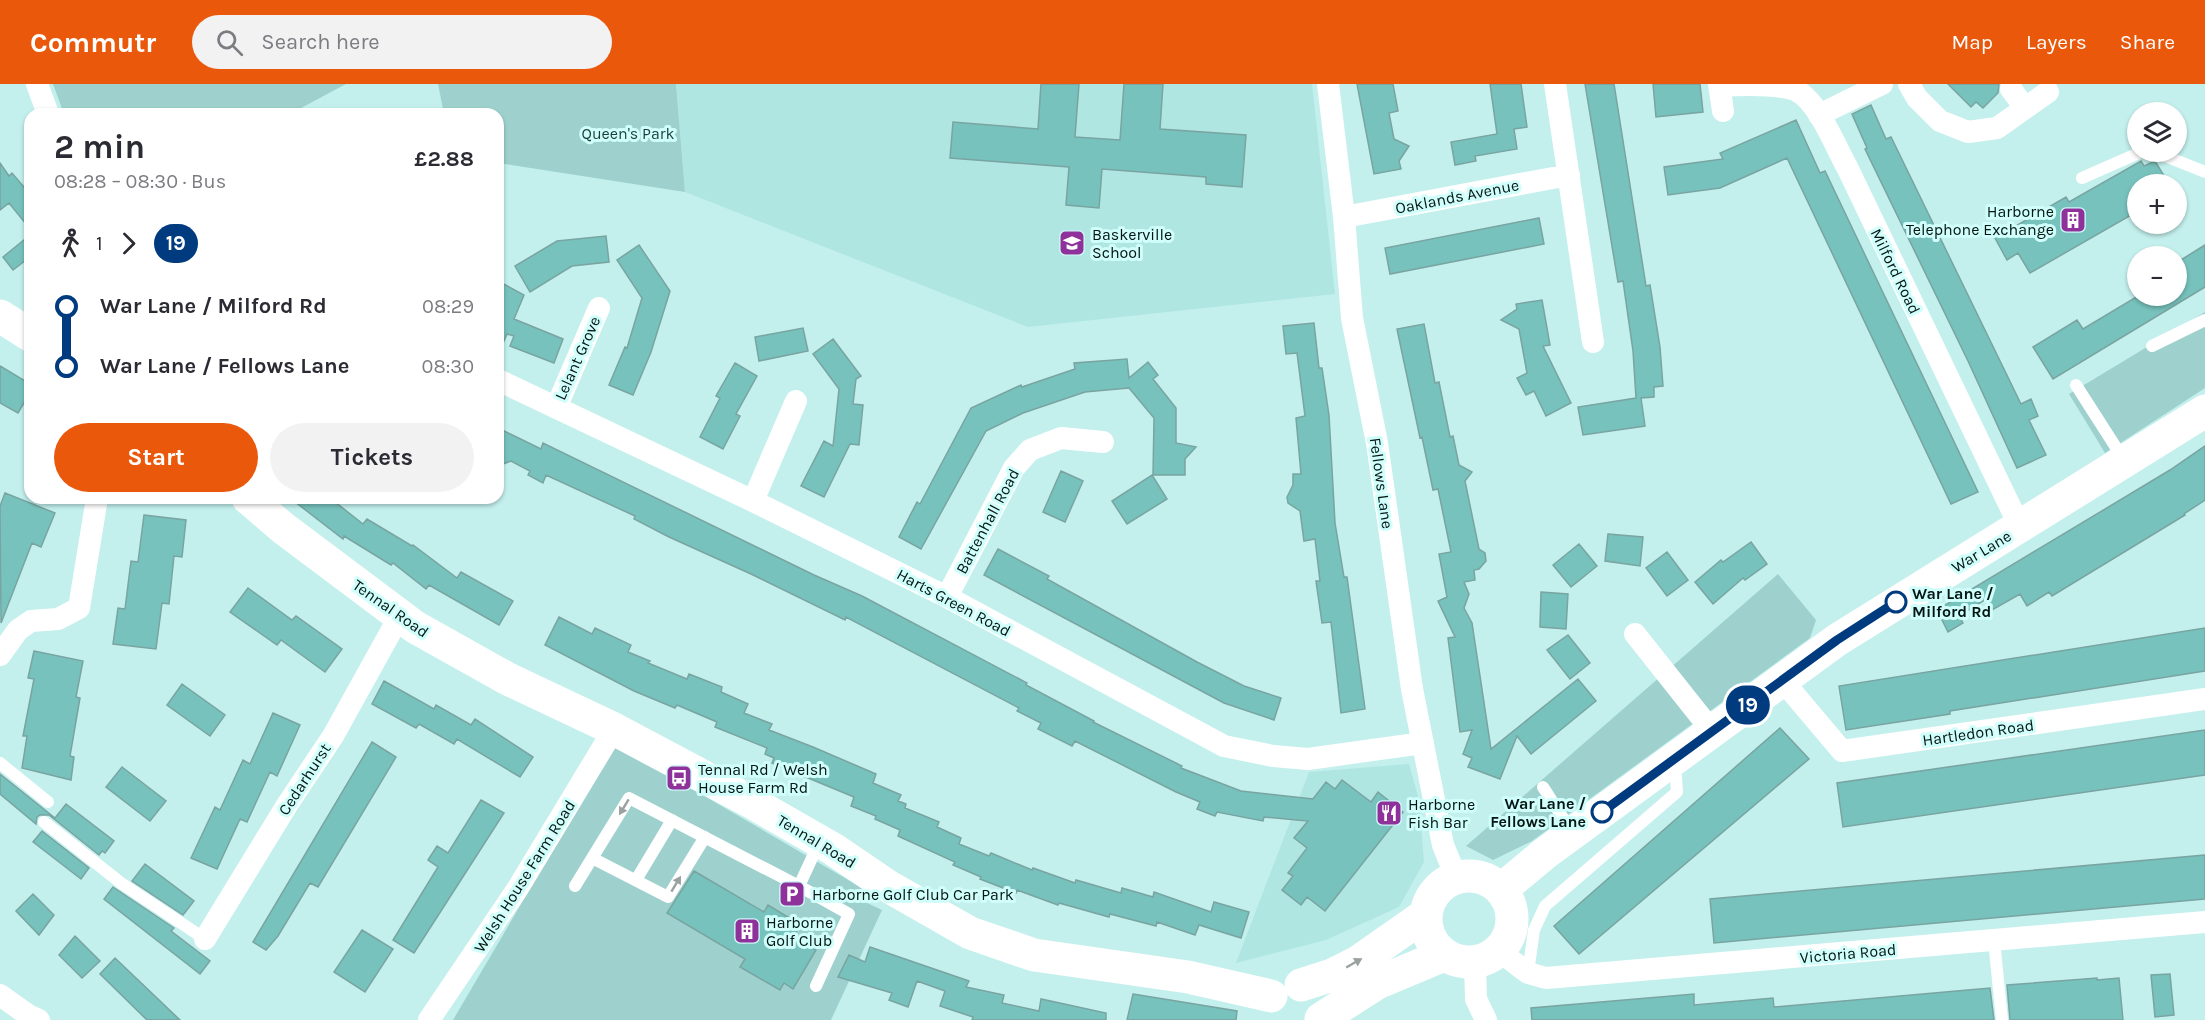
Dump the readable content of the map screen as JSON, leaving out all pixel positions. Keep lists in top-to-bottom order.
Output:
{
  "streets": {
    "street": [
      "Oaklands Avenue",
      "Milford Road",
      "Lelant Grove",
      "Fellows Lane",
      "Battenhall Road",
      "War Lane",
      "Harts Green Road",
      "Tennal Road",
      "Hartledon Road",
      "Cedarhurst",
      "Welsh House Farm Road",
      "Victoria Road"
    ]
  },
  "crossings": [
    ["Oaklands Avenue", "Fellows Lane"],
    ["Milford Road", "War Lane"],
    ["Lelant Grove", "Harts Green Road"],
    ["Fellows Lane", "War Lane"],
    ["Fellows Lane", "Harts Green Road"],
    ["Fellows Lane", "Victoria Road"],
    ["Battenhall Road", "Harts Green Road"],
    ["War Lane", "Hartledon Road"],
    ["War Lane", "Victoria Road"],
    ["Tennal Road", "Cedarhurst"],
    ["Tennal Road", "Welsh House Farm Road"]
  ],
  "parks": ["Queen's Park"],
  "places": {
    "building": ["Harborne Telephone Exchange", "Harborne Golf Club"],
    "school or university": ["Baskerville School"],
    "other": ["War Lane / Milford Rd", "War Lane / Fellows Lane"],
    "bus stop": ["Tennal Rd / Welsh House Farm Rd"],
    "restaurant": ["Harborne Fish Bar"],
    "parking": ["Harborne Golf Club Car Park"]
  },
  "lines": ["bus line 19"],
  "page": {
    "header": "Commutr",
    "search": "Search here",
    "nav": ["Map", "Layers", "Share"],
    "on_map": "19",
    "map_buttons": ["+", "−"],
    "heading": ["2 min", "08:28 – 08:30 · Bus", "£2.88"],
    "legs": ["1", "19"],
    "list": [
      {
        "name": "War Lane / Milford Rd",
        "value": "08:29"
      },
      {
        "name": "War Lane / Fellows Lane",
        "value": "08:30"
      }
    ],
    "buttons": ["Start", "Tickets"]
  }
}
